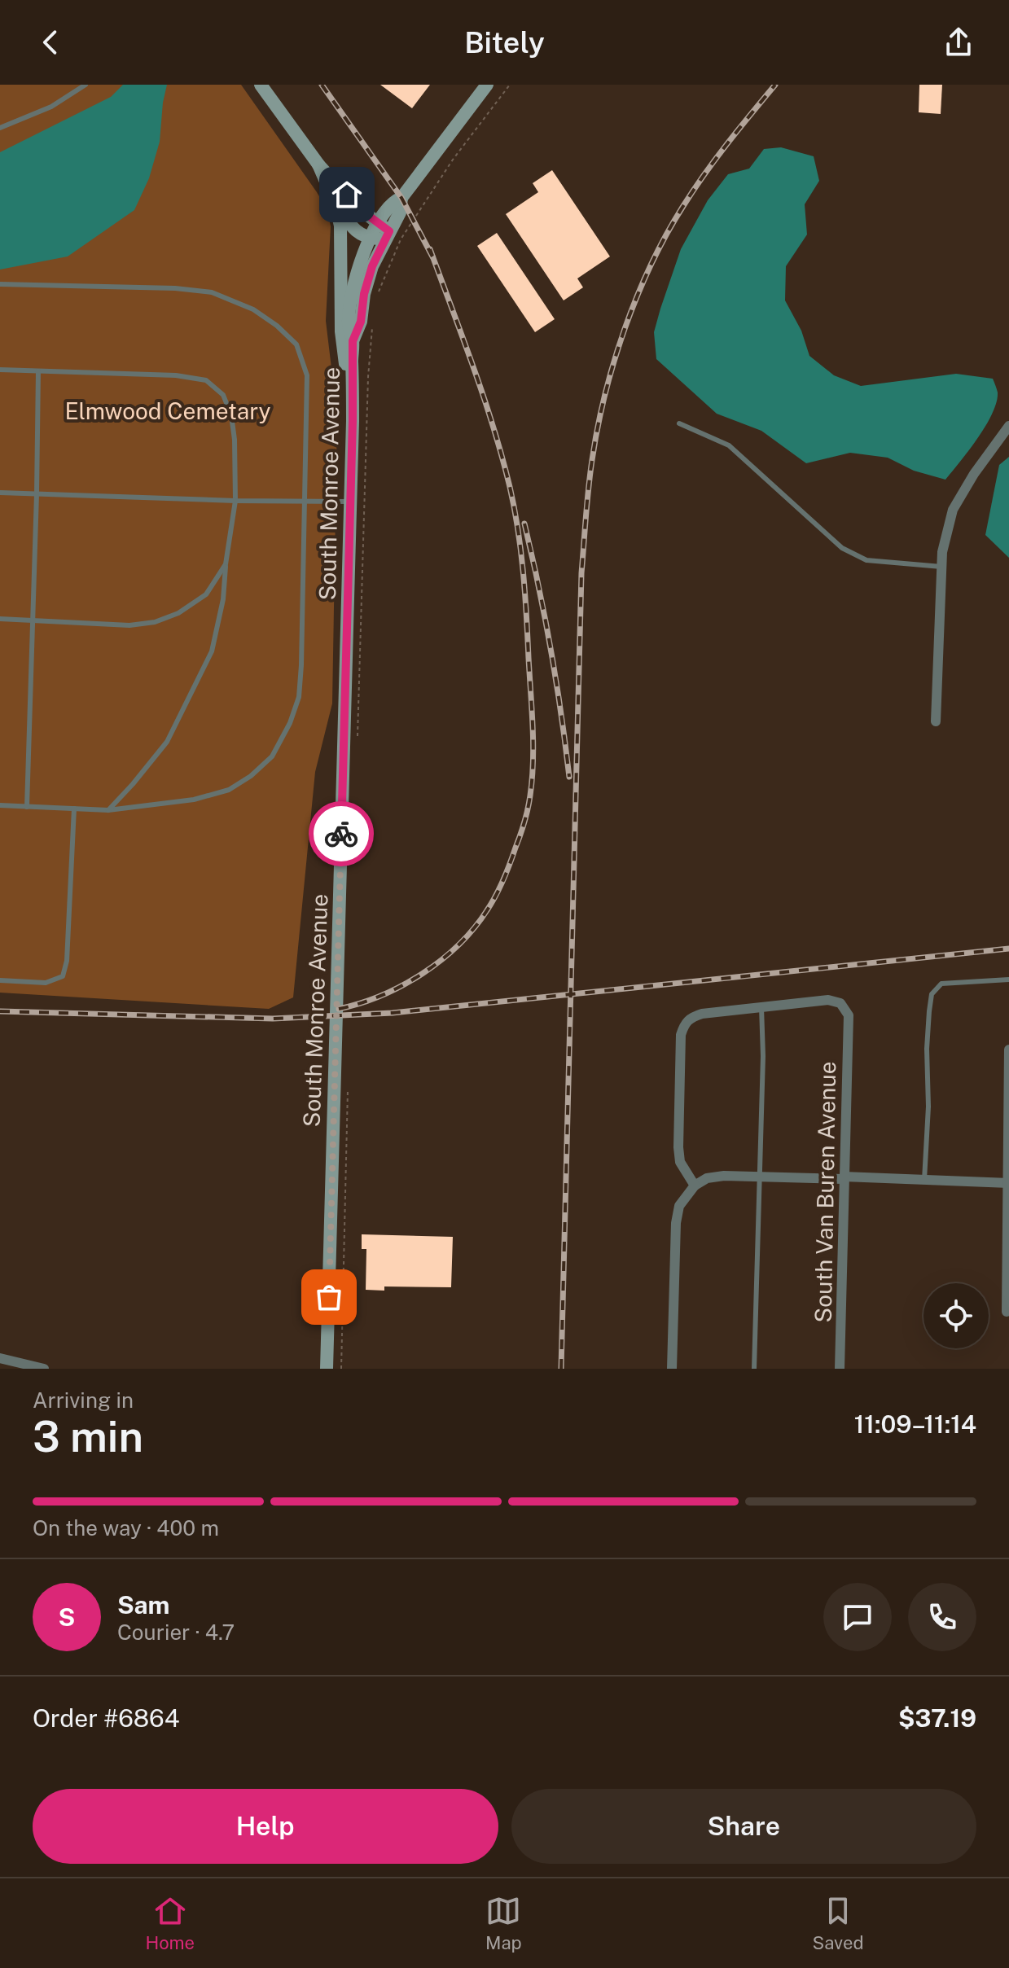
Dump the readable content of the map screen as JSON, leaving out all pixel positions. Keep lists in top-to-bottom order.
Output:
{
  "streets": {
    "main road": ["South Monroe Avenue"],
    "street": ["South Van Buren Avenue"]
  },
  "parks": ["Elmwood Cemetary"],
  "page": {
    "header": "Bitely",
    "heading": ["3 min", "Arriving in", "11:09–11:14"],
    "panel": [
      "Sam",
      "Courier · 4.7",
      "Order #6864",
      "$37.19"
    ],
    "bar": "On the way · 400 m",
    "round": "S",
    "buttons": ["Help", "Share"],
    "tabs": ["Home", "Map", "Saved"]
  }
}
